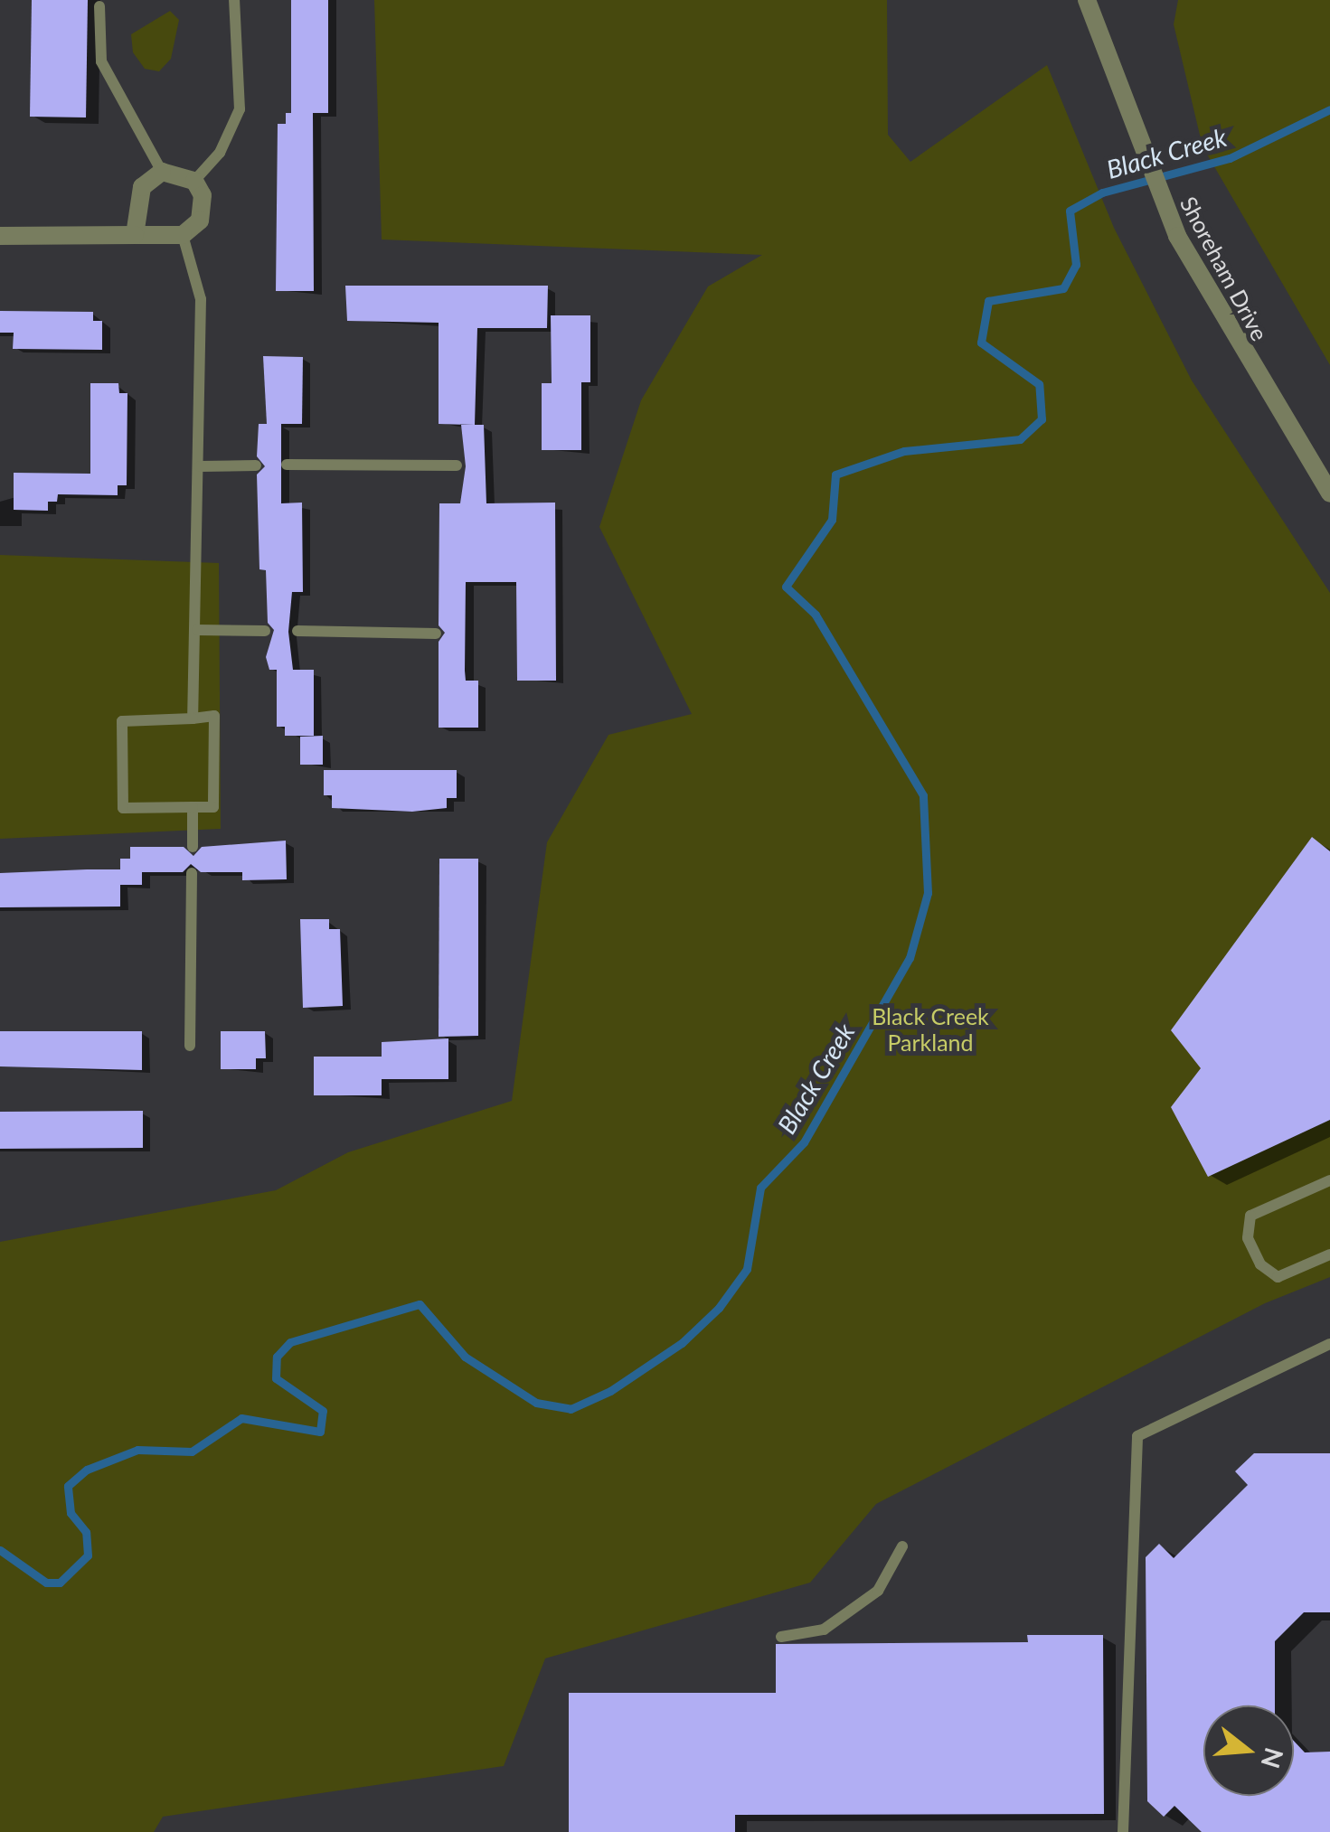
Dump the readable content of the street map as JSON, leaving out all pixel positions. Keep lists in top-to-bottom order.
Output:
{
  "streets": {
    "street": ["Shoreham Drive"]
  },
  "water": ["Black Creek"],
  "parks": ["Black Creek Parkland"],
  "north": "right"
}
